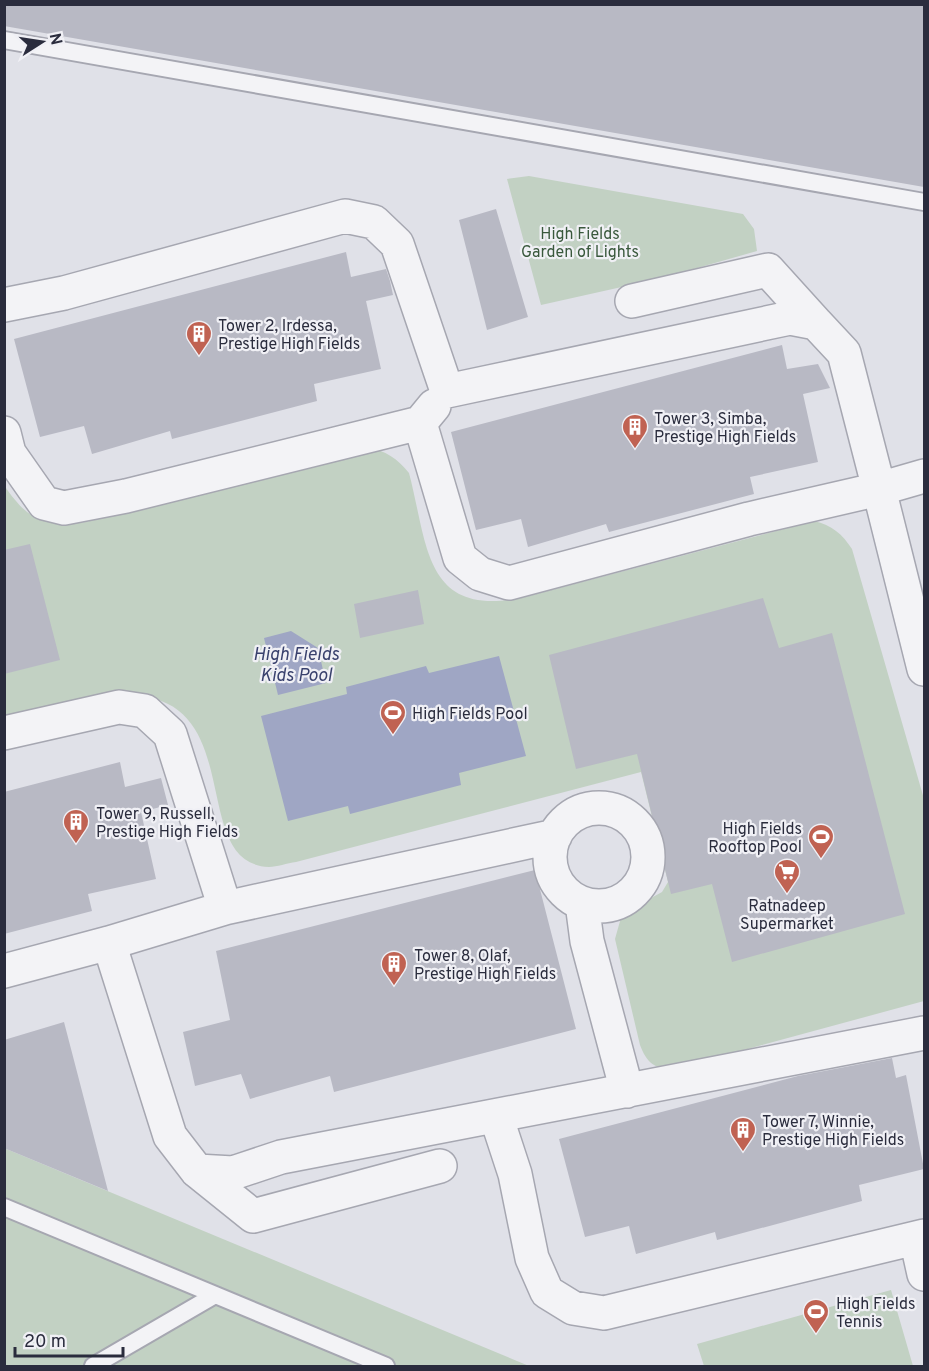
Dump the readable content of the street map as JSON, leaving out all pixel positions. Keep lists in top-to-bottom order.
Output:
{
  "water": ["High Fields Kids Pool"],
  "parks": ["High Fields Garden of Lights"],
  "places": {
    "building": [
      "Tower 2, Irdessa, Prestige High Fields",
      "Tower 3, Simba, Prestige High Fields",
      "Tower 9, Russell, Prestige High Fields",
      "Tower 8, Olaf, Prestige High Fields",
      "Tower 7, Winnie, Prestige High Fields"
    ],
    "sports": ["High Fields Pool", "High Fields Rooftop Pool", "High Fields Tennis"],
    "supermarket": ["Ratnadeep Supermarket"]
  },
  "scale_bar": "20 m",
  "north": "right"
}
